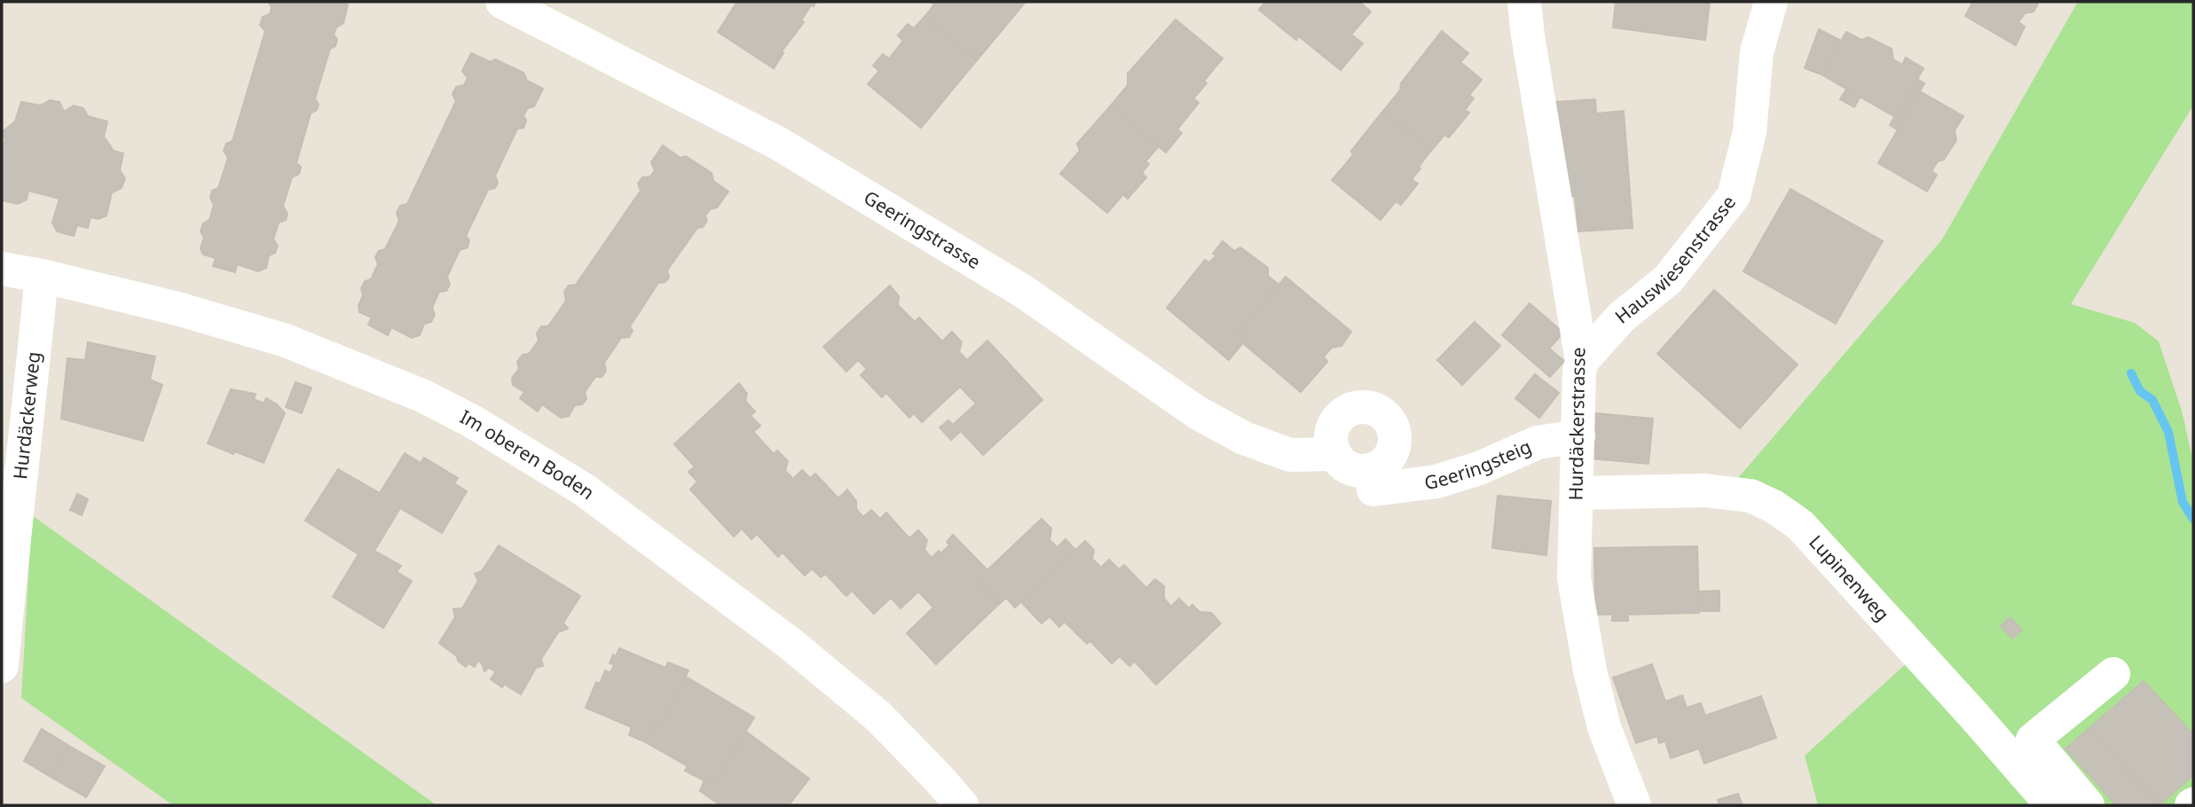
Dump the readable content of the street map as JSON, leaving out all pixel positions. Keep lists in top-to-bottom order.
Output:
{
  "streets": {
    "street": [
      "Geeringstrasse",
      "Hauswiesenstrasse",
      "Hurdäckerweg",
      "Hurdäckerstrasse",
      "Im oberen Boden",
      "Geeringsteig",
      "Lupinenweg"
    ]
  },
  "crossings": [
    ["Geeringstrasse", "Geeringsteig"],
    ["Hauswiesenstrasse", "Hurdäckerstrasse"],
    ["Hurdäckerweg", "Im oberen Boden"],
    ["Hurdäckerstrasse", "Geeringsteig"],
    ["Hurdäckerstrasse", "Lupinenweg"]
  ]
}
